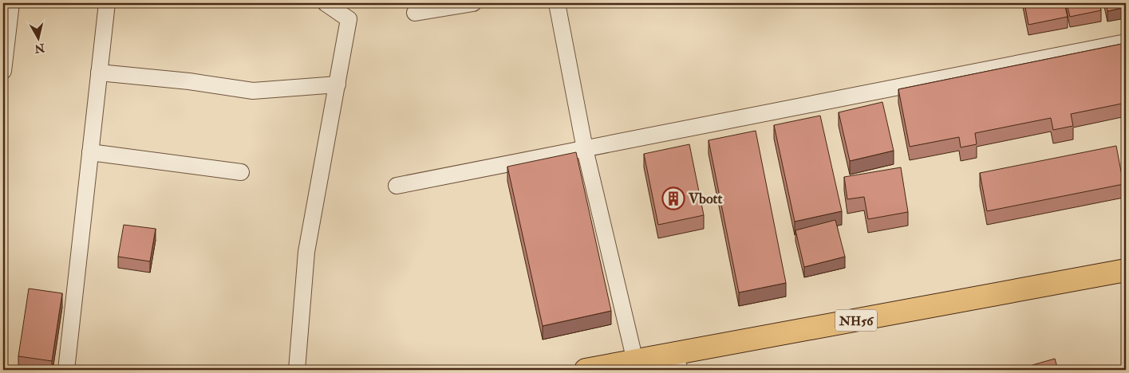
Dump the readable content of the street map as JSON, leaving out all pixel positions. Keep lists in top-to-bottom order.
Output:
{
  "streets": {
    "highway": ["NH56"]
  },
  "places": {
    "building": ["Vbott"]
  },
  "north": "bottom"
}
